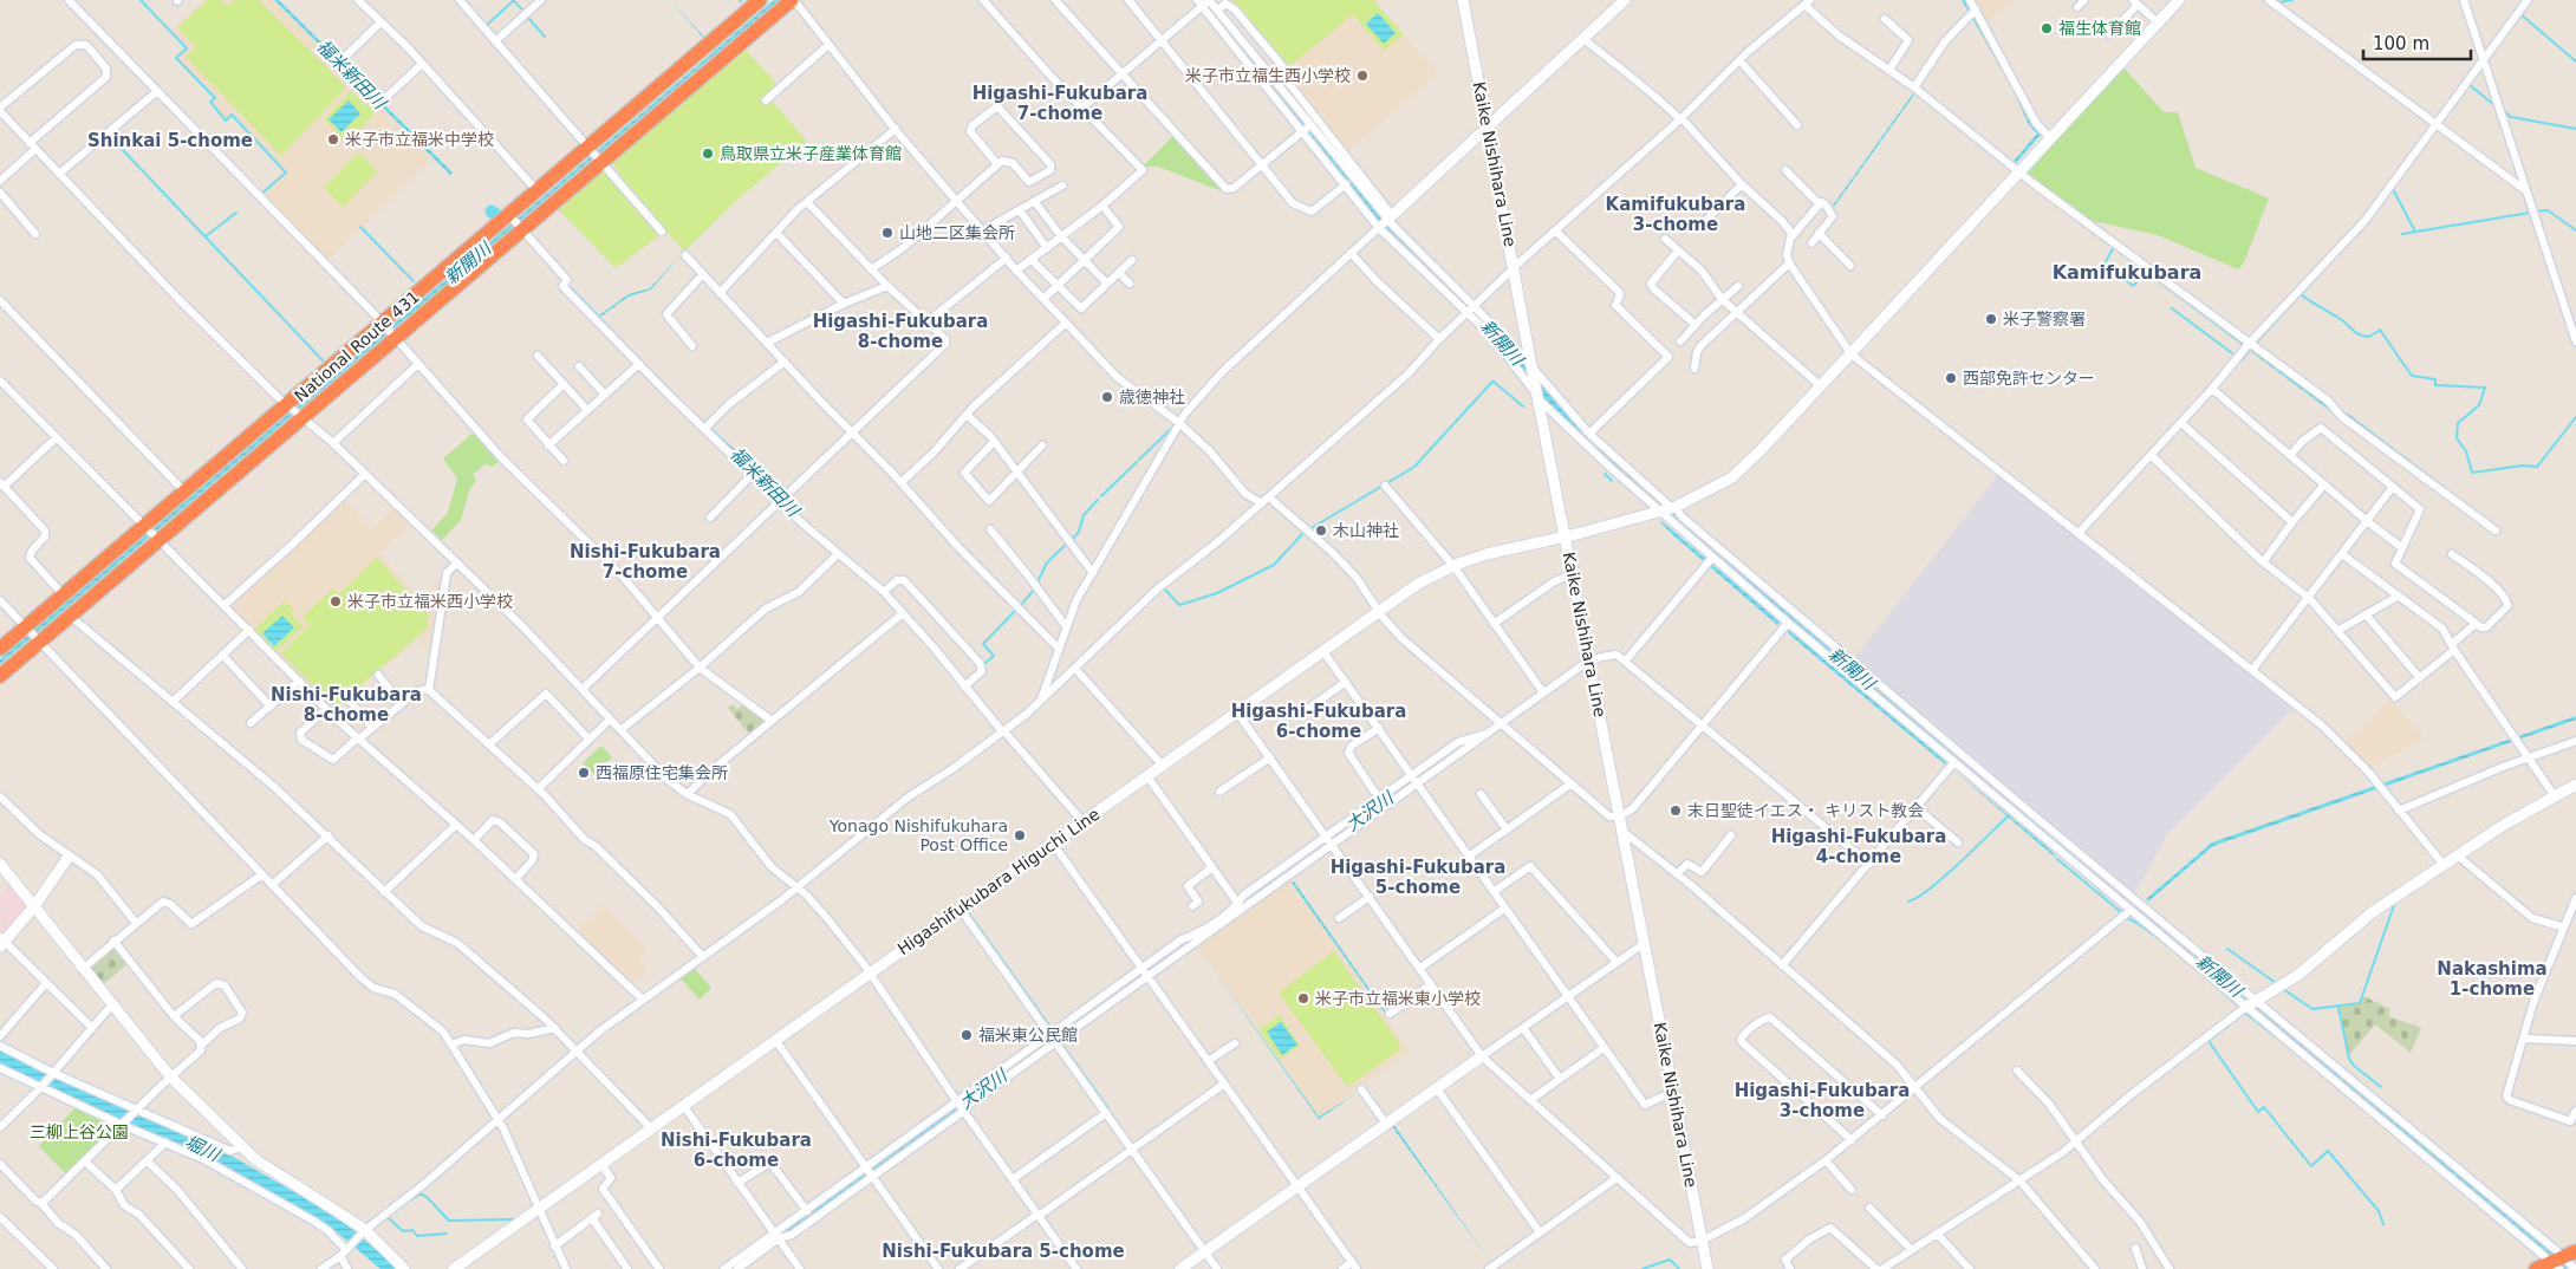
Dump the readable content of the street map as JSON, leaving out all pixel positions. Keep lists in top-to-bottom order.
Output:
{
  "streets": {
    "highway": ["National Route 431"],
    "main road": ["Kaike Nishihara Line", "Higashifukubara Higuchi Line"]
  },
  "crossings": [
    ["Kaike Nishihara Line", "Higashifukubara Higuchi Line"]
  ],
  "districts": [
    "Higashi-Fukubara 7-chome",
    "Shinkai 5-chome",
    "Kamifukubara 3-chome",
    "Kamifukubara",
    "Higashi-Fukubara 8-chome",
    "Nishi-Fukubara 7-chome",
    "Nishi-Fukubara 8-chome",
    "Higashi-Fukubara 6-chome",
    "Higashi-Fukubara 4-chome",
    "Higashi-Fukubara 5-chome",
    "Nakashima 1-chome",
    "Higashi-Fukubara 3-chome",
    "Nishi-Fukubara 6-chome",
    "Nishi-Fukubara 5-chome"
  ],
  "water": [
    "福米新田川",
    "新開川",
    "大沢川",
    "堀川"
  ],
  "parks": ["三柳上谷公園"],
  "places": [
    "福生体育館",
    "米子市立福生西小学校",
    "米子市立福米中学校",
    "鳥取県立米子産業体育館",
    "山地二区集会所",
    "米子警察署",
    "西部免許センター",
    "歳徳神社",
    "木山神社",
    "米子市立福米西小学校",
    "西福原住宅集会所",
    "末日聖徒イエス・ キリスト教会",
    "Yonago Nishifukuhara Post Office",
    "米子市立福米東小学校",
    "福米東公民館"
  ],
  "scale_bar": "100 m"
}
